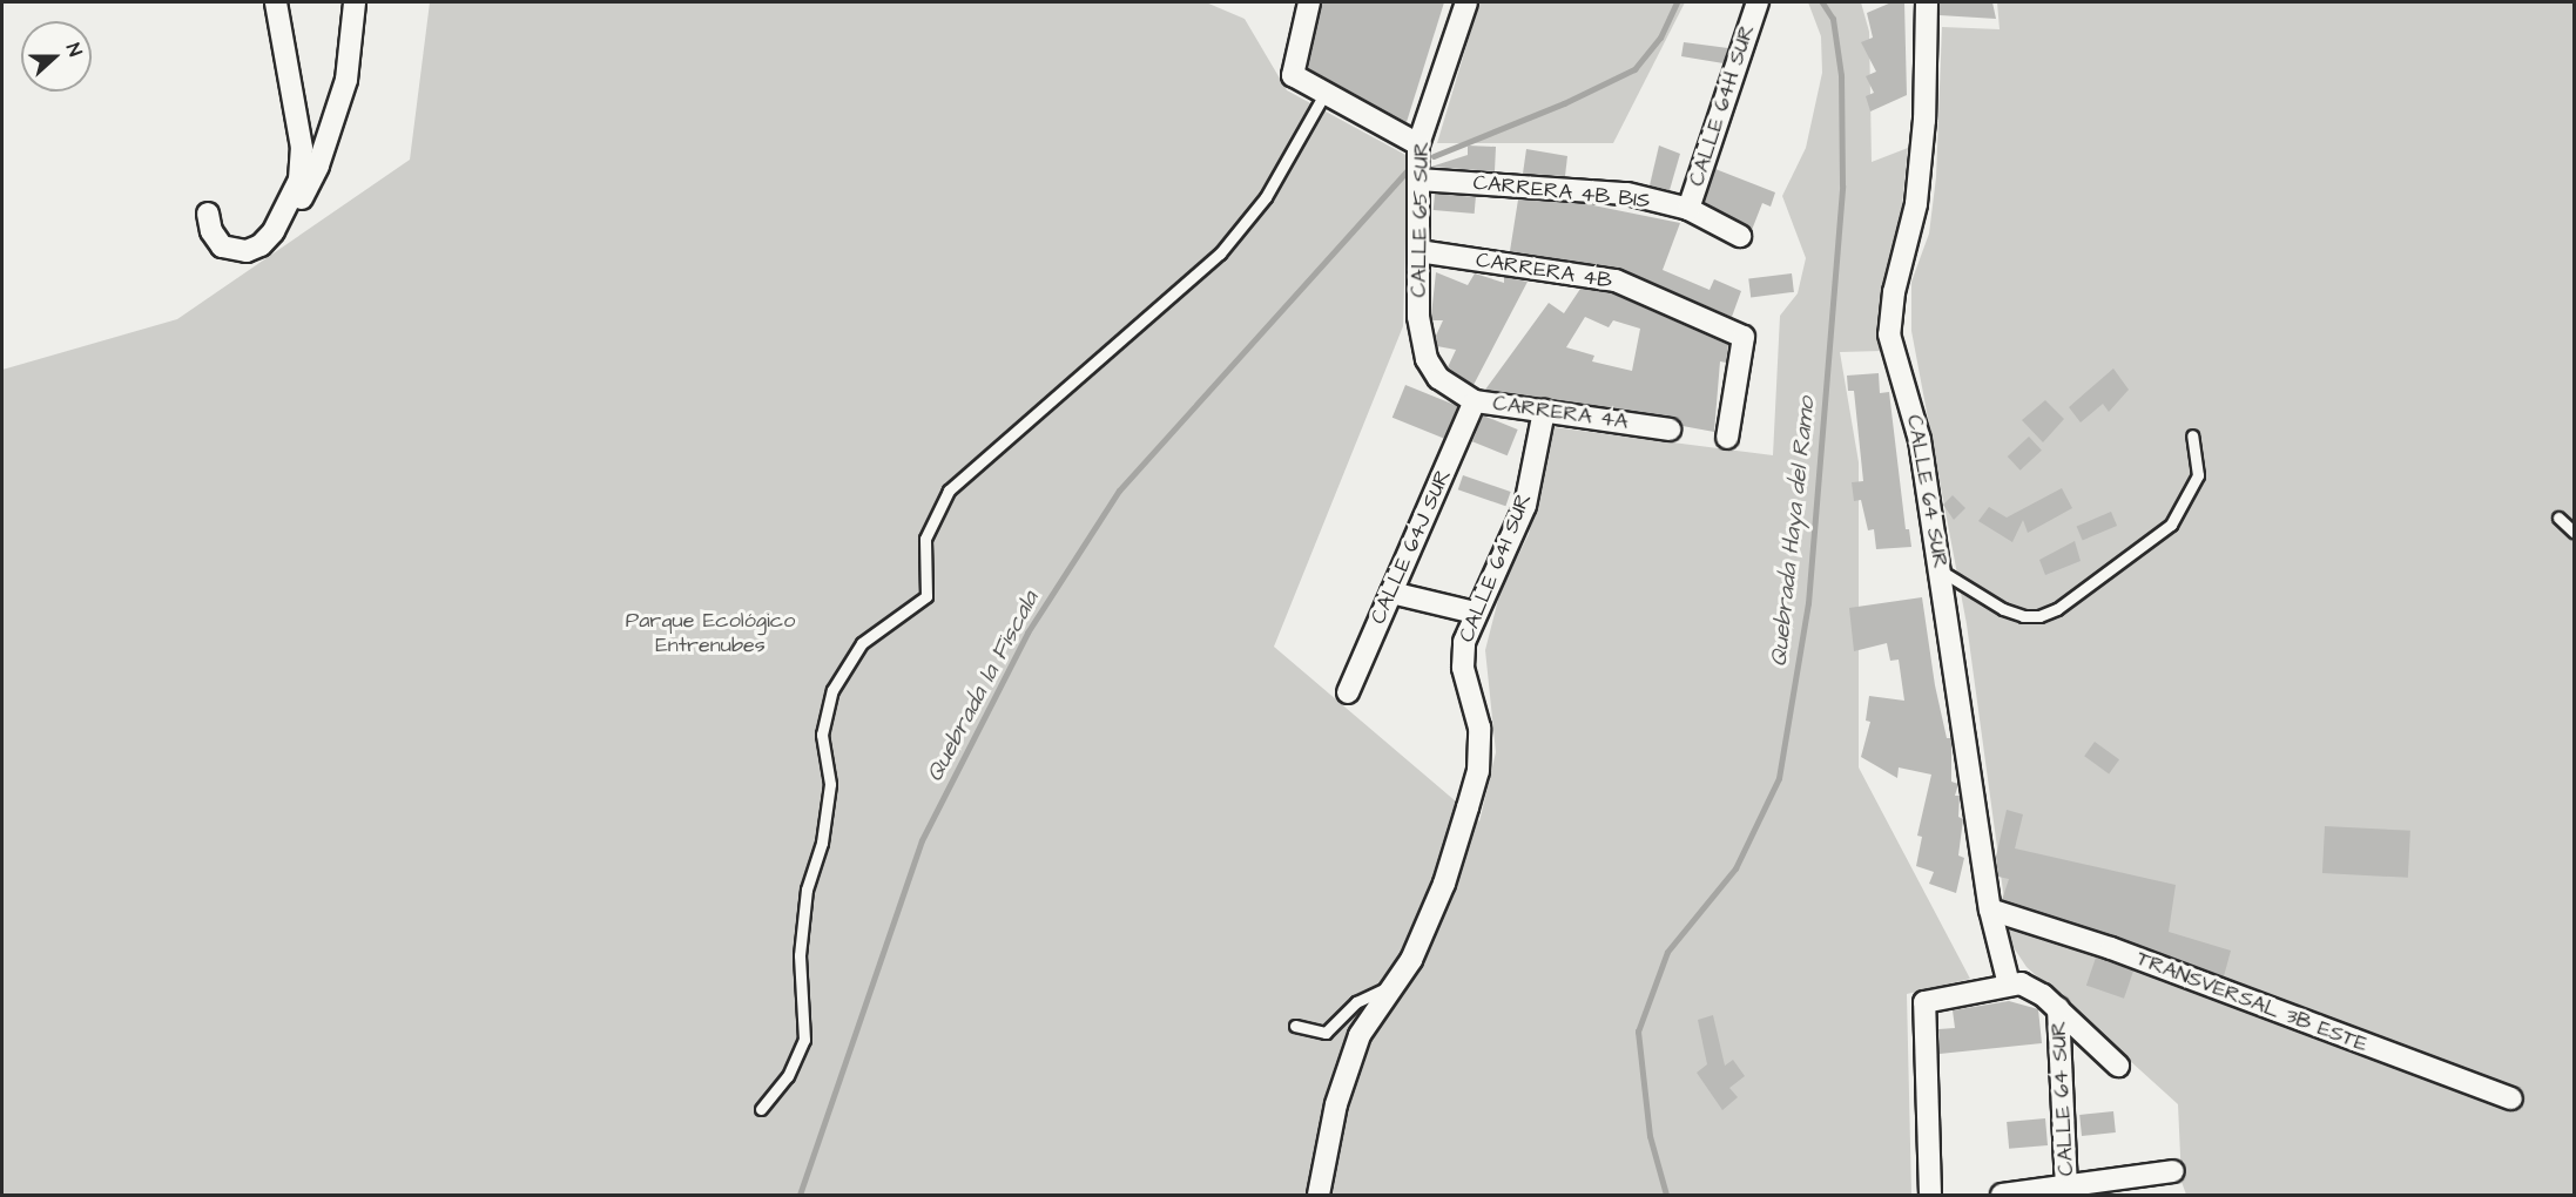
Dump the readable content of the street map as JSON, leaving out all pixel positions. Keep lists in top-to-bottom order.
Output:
{
  "streets": {
    "street": [
      "CALLE 64H SUR",
      "CARRERA 4B BIS",
      "CALLE 65 SUR",
      "CARRERA 4B",
      "CARRERA 4A",
      "CALLE 64 SUR",
      "CALLE 64J SUR",
      "CALLE 64I SUR",
      "TRANSVERSAL 3B ESTE"
    ]
  },
  "crossings": [
    ["CALLE 64H SUR", "CARRERA 4B BIS"],
    ["CARRERA 4B BIS", "CALLE 65 SUR"],
    ["CALLE 65 SUR", "CARRERA 4B"],
    ["CALLE 65 SUR", "CARRERA 4A"],
    ["CARRERA 4A", "CALLE 64J SUR"],
    ["CARRERA 4A", "CALLE 64I SUR"],
    ["CALLE 64 SUR", "TRANSVERSAL 3B ESTE"]
  ],
  "water": ["Quebrada Haya del Ramo", "Quebrada la Fiscala"],
  "parks": ["Parque Ecológico Entrenubes"],
  "north": "right"
}
